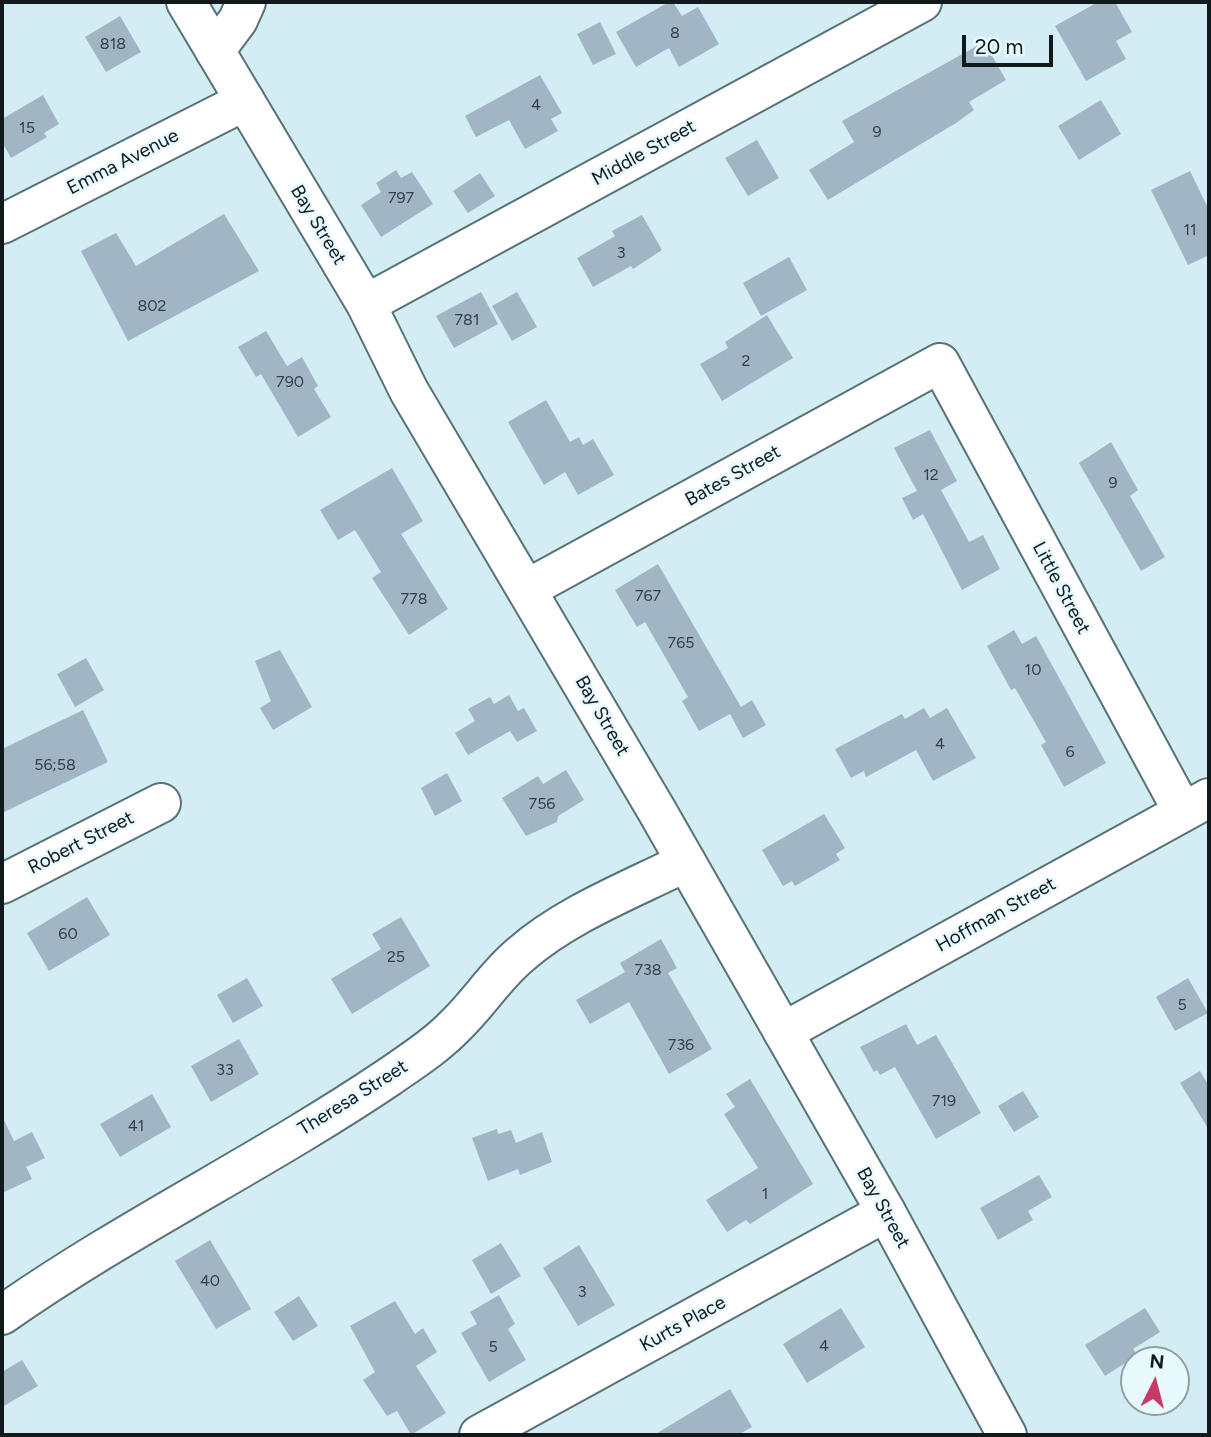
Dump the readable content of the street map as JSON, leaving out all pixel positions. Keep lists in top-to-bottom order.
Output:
{
  "streets": {
    "street": [
      "Middle Street",
      "Emma Avenue",
      "Bay Street",
      "Bates Street",
      "Little Street",
      "Robert Street",
      "Hoffman Street",
      "Theresa Street",
      "Kurts Place"
    ]
  },
  "crossings": [
    ["Middle Street", "Bay Street"],
    ["Emma Avenue", "Bay Street"],
    ["Bay Street", "Bates Street"],
    ["Bay Street", "Hoffman Street"],
    ["Bay Street", "Theresa Street"],
    ["Bay Street", "Kurts Place"],
    ["Bates Street", "Little Street"],
    ["Little Street", "Hoffman Street"]
  ],
  "house_numbers": [
    "8",
    "818",
    "4",
    "15",
    "9",
    "797",
    "11",
    "3",
    "802",
    "781",
    "2",
    "790",
    "12",
    "9",
    "767",
    "778",
    "765",
    "10",
    "4",
    "6",
    "56;58",
    "756",
    "60",
    "25",
    "738",
    "5",
    "736",
    "33",
    "719",
    "41",
    "1",
    "40",
    "3",
    "4",
    "5"
  ],
  "scale_bar": "20 m",
  "north": "top"
}
